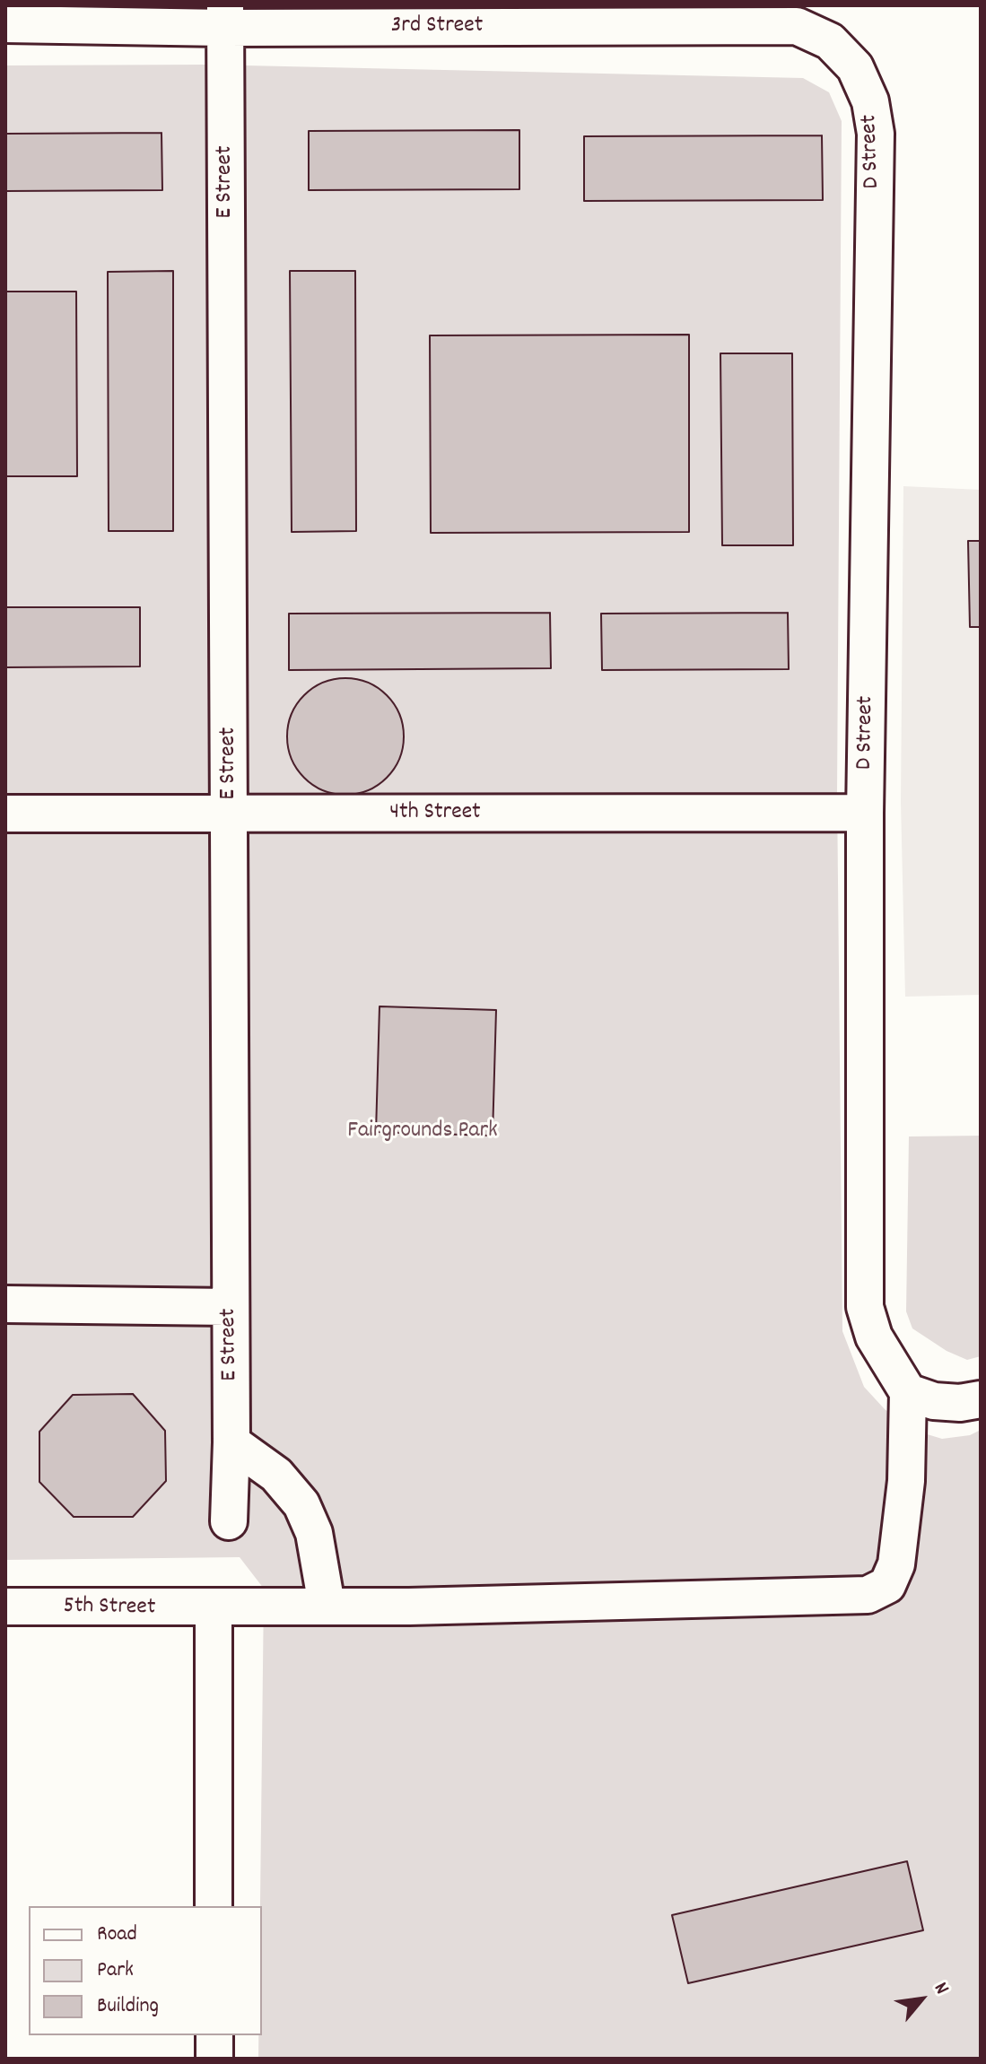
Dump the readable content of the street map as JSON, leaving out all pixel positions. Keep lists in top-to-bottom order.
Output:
{
  "streets": {
    "street": [
      "3rd Street",
      "D Street",
      "E Street",
      "4th Street",
      "5th Street"
    ]
  },
  "crossings": [
    ["3rd Street", "D Street"],
    ["3rd Street", "E Street"],
    ["D Street", "4th Street"],
    ["D Street", "5th Street"],
    ["E Street", "4th Street"]
  ],
  "parks": ["Fairgrounds Park"],
  "legend": ["Road", "Park", "Building"],
  "north": "top right"
}
